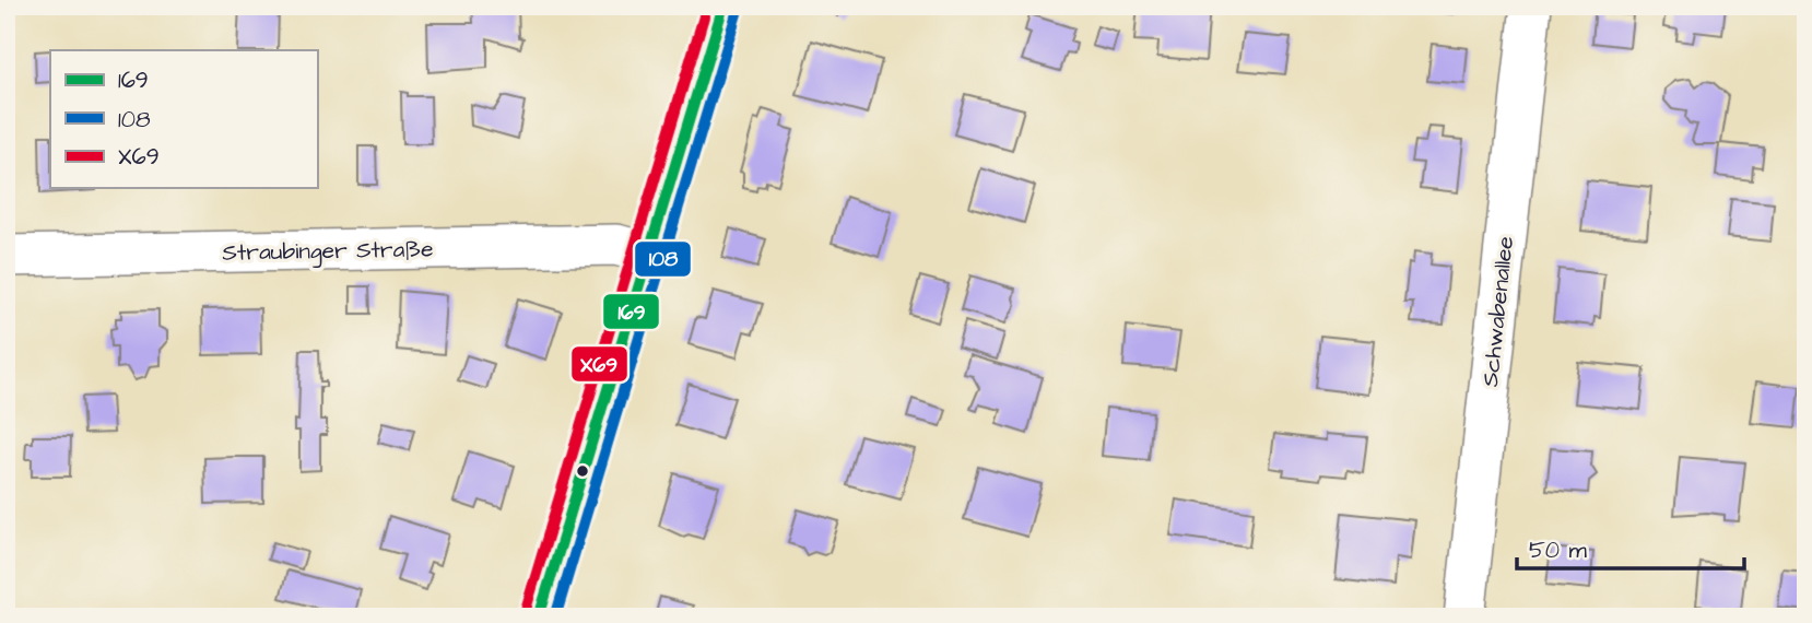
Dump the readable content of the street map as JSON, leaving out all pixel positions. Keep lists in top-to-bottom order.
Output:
{
  "streets": {
    "street": ["Straubinger Straße", "Schwabenallee"]
  },
  "lines": ["transit line 169", "transit line X69", "transit line 108"],
  "legend": ["169", "108", "X69"],
  "scale_bar": "50 m"
}
